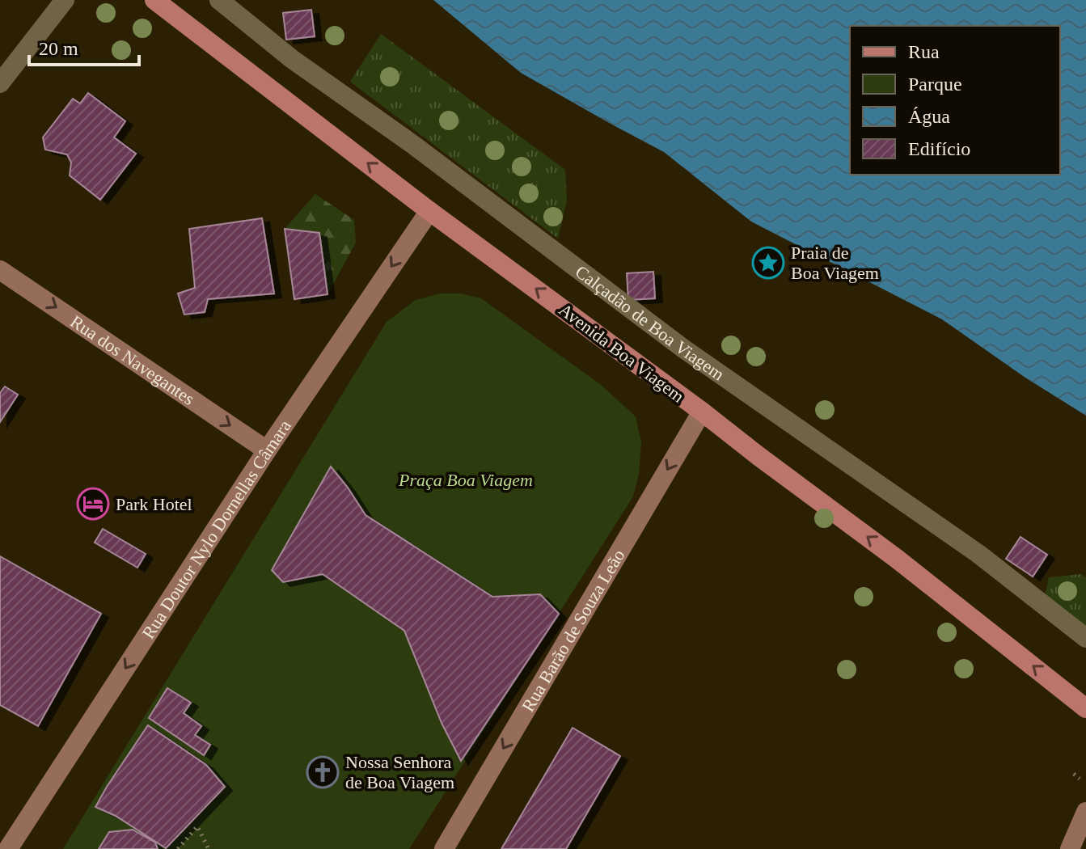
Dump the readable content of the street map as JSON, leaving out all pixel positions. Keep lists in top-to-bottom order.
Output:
{
  "streets": {
    "main road": [
      "Avenida Boa Viagem",
      "Rua dos Navegantes",
      "Rua Doutor Nylo Dornellas Câmara",
      "Rua Barão de Souza Leão"
    ],
    "street": ["Calçadão de Boa Viagem"]
  },
  "crossings": [
    ["Avenida Boa Viagem", "Rua Doutor Nylo Dornellas Câmara"],
    ["Avenida Boa Viagem", "Rua Barão de Souza Leão"],
    ["Rua dos Navegantes", "Rua Doutor Nylo Dornellas Câmara"]
  ],
  "one_way": [
    "Avenida Boa Viagem",
    "Rua dos Navegantes",
    "Rua Doutor Nylo Dornellas Câmara",
    "Rua Barão de Souza Leão"
  ],
  "parks": ["Praça Boa Viagem"],
  "places": {
    "place": ["Praia de Boa Viagem"],
    "hotel": ["Park Hotel"],
    "church": ["Nossa Senhora de Boa Viagem"]
  },
  "legend": [
    "Rua",
    "Parque",
    "Água",
    "Edifício"
  ],
  "scale_bar": "20 m"
}
